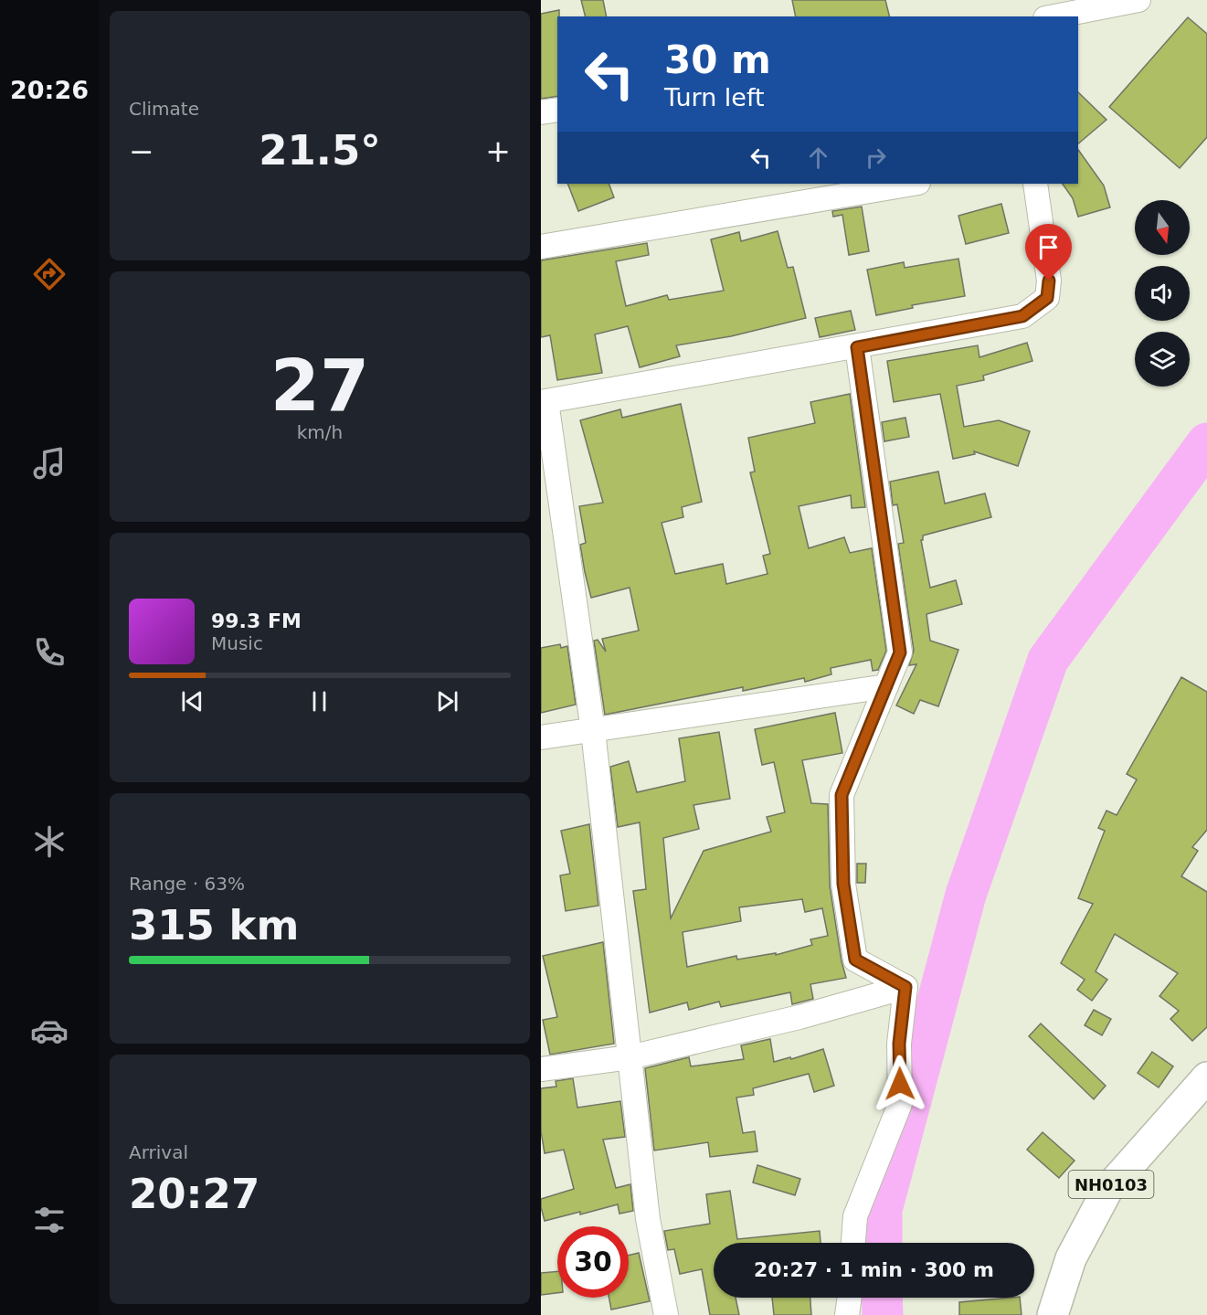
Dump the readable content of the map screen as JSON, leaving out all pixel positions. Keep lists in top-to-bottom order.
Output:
{
  "streets": {
    "highway": ["NH0103"]
  },
  "north": "bottom",
  "page": {
    "tabs": "20:26",
    "tile": [
      "Climate",
      ["27", "km/h"],
      ["Range · 63%", "315 km"],
      ["Arrival", "20:27"]
    ],
    "turn": ["30 m", "Turn left"],
    "heat": ["−", "21.5°", "+"],
    "song": ["99.3 FM", "Music"],
    "limit": "30",
    "trip": "20:27 · 1 min · 300 m"
  }
}
